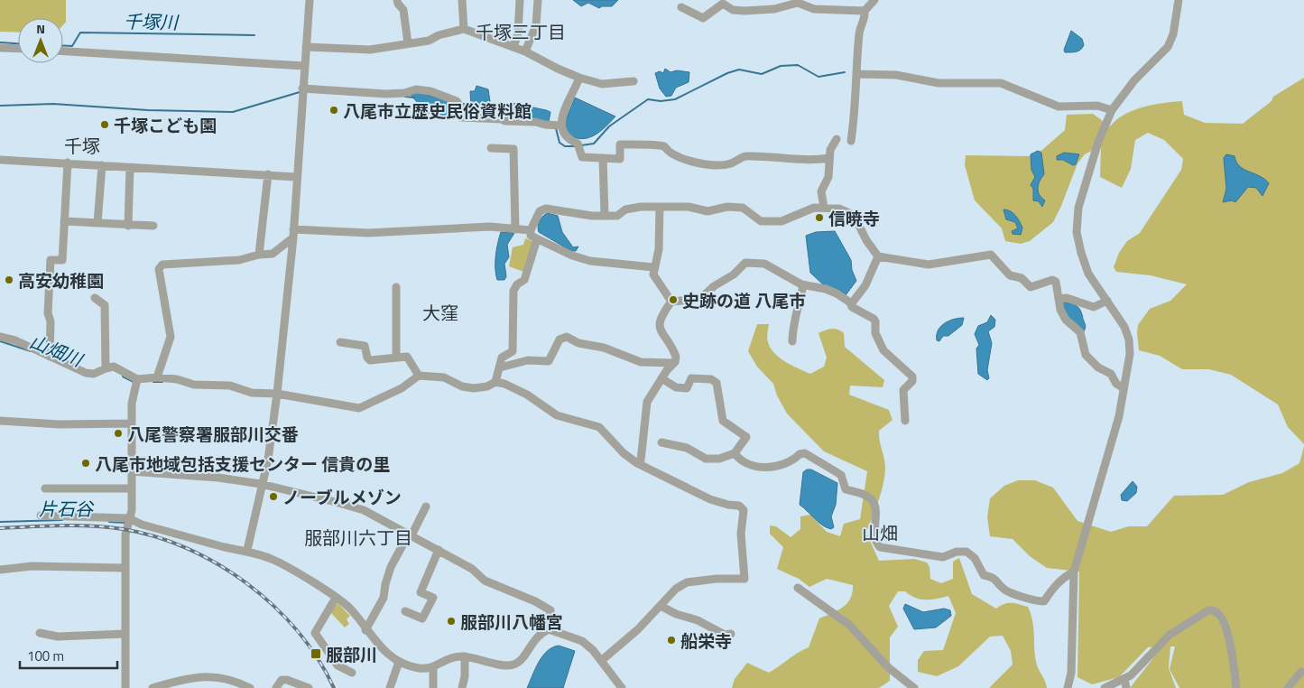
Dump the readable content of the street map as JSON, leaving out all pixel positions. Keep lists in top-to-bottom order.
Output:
{
  "districts": [
    "千塚三丁目",
    "千塚",
    "大窪",
    "山畑",
    "服部川六丁目"
  ],
  "water": ["千塚川", "山畑川", "片石谷"],
  "places": {
    "other": [
      "八尾市立歴史民俗資料館",
      "千塚こども園",
      "信暁寺",
      "高安幼稚園",
      "史跡の道 八尾市",
      "八尾警察署服部川交番",
      "八尾市地域包括支援センター 信貴の里",
      "ノーブルメゾン",
      "服部川八幡宮",
      "船栄寺"
    ],
    "transit": ["服部川"]
  },
  "scale_bar": "100 m",
  "north": "top"
}
